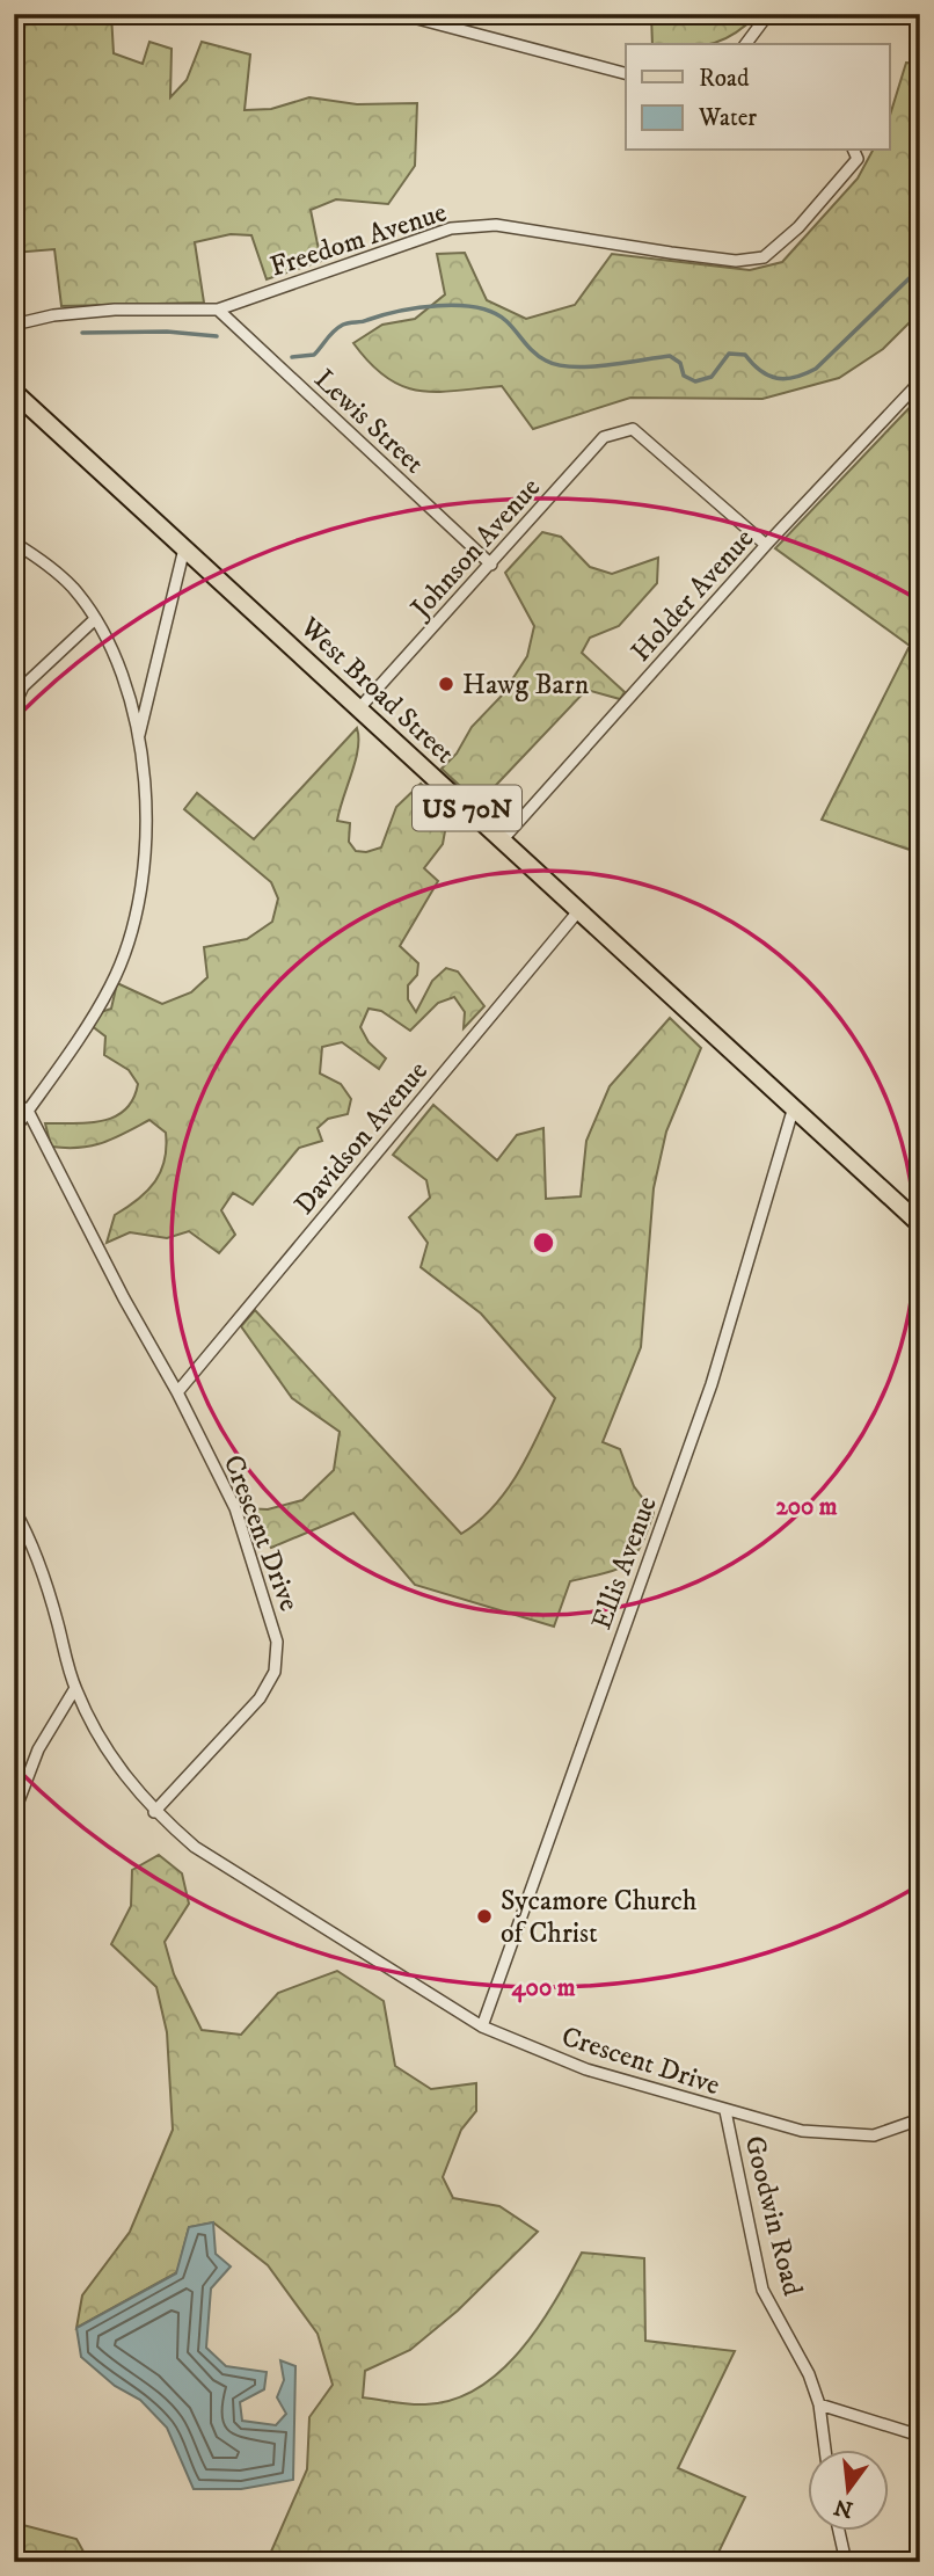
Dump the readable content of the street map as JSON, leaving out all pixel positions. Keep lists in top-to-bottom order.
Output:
{
  "streets": {
    "main road": ["West Broad Street", "US 70N"],
    "street": [
      "Freedom Avenue",
      "Lewis Street",
      "Johnson Avenue",
      "Holder Avenue",
      "Davidson Avenue",
      "Crescent Drive",
      "Ellis Avenue",
      "Goodwin Road"
    ]
  },
  "crossings": [
    ["Freedom Avenue", "Lewis Street"],
    ["Lewis Street", "Johnson Avenue"],
    ["Johnson Avenue", "Holder Avenue"],
    ["Johnson Avenue", "West Broad Street"],
    ["Holder Avenue", "West Broad Street"],
    ["West Broad Street", "Davidson Avenue"],
    ["West Broad Street", "Ellis Avenue"],
    ["Davidson Avenue", "Crescent Drive"],
    ["Crescent Drive", "Ellis Avenue"],
    ["Crescent Drive", "Goodwin Road"]
  ],
  "places": ["Hawg Barn", "Sycamore Church of Christ"],
  "legend": ["Road", "Water"],
  "north": "bottom",
  "rings": ["200 m", "400 m"]
}
